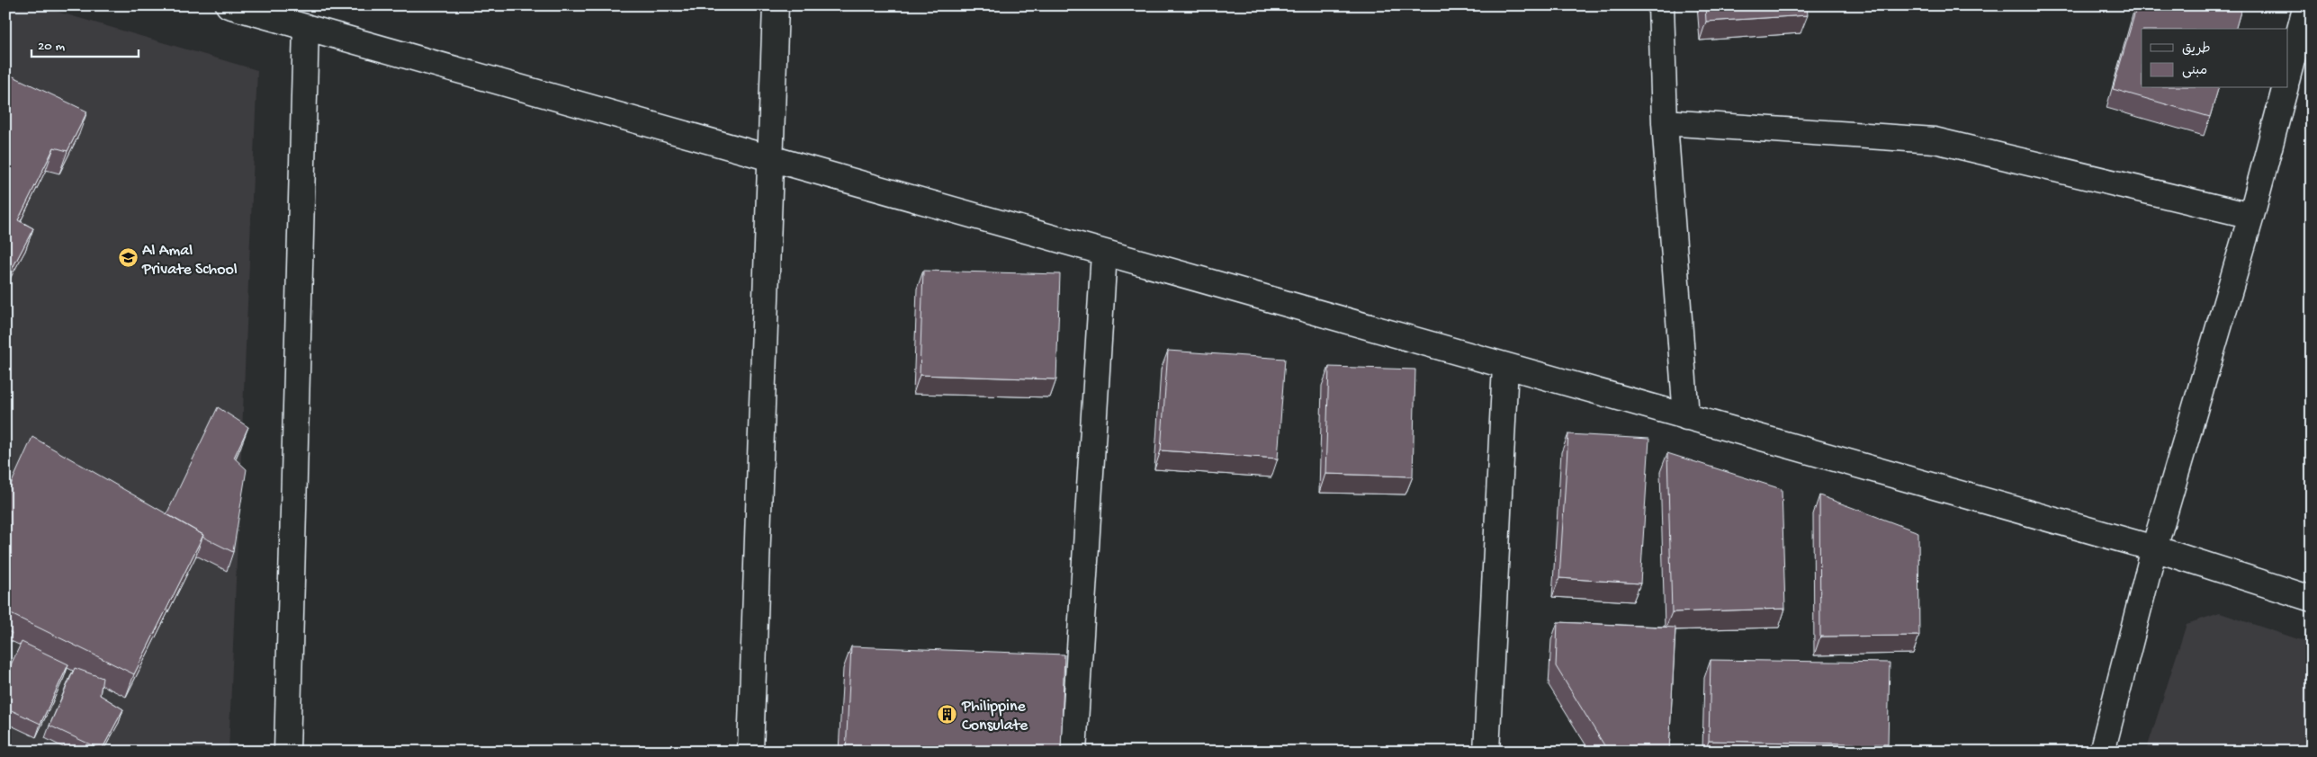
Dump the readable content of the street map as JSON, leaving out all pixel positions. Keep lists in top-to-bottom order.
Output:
{
  "places": {
    "school or university": ["Al Amal Private School"],
    "building": ["Philippine Consulate"]
  },
  "legend": ["طريق", "مبنى"],
  "scale_bar": "20 m"
}
